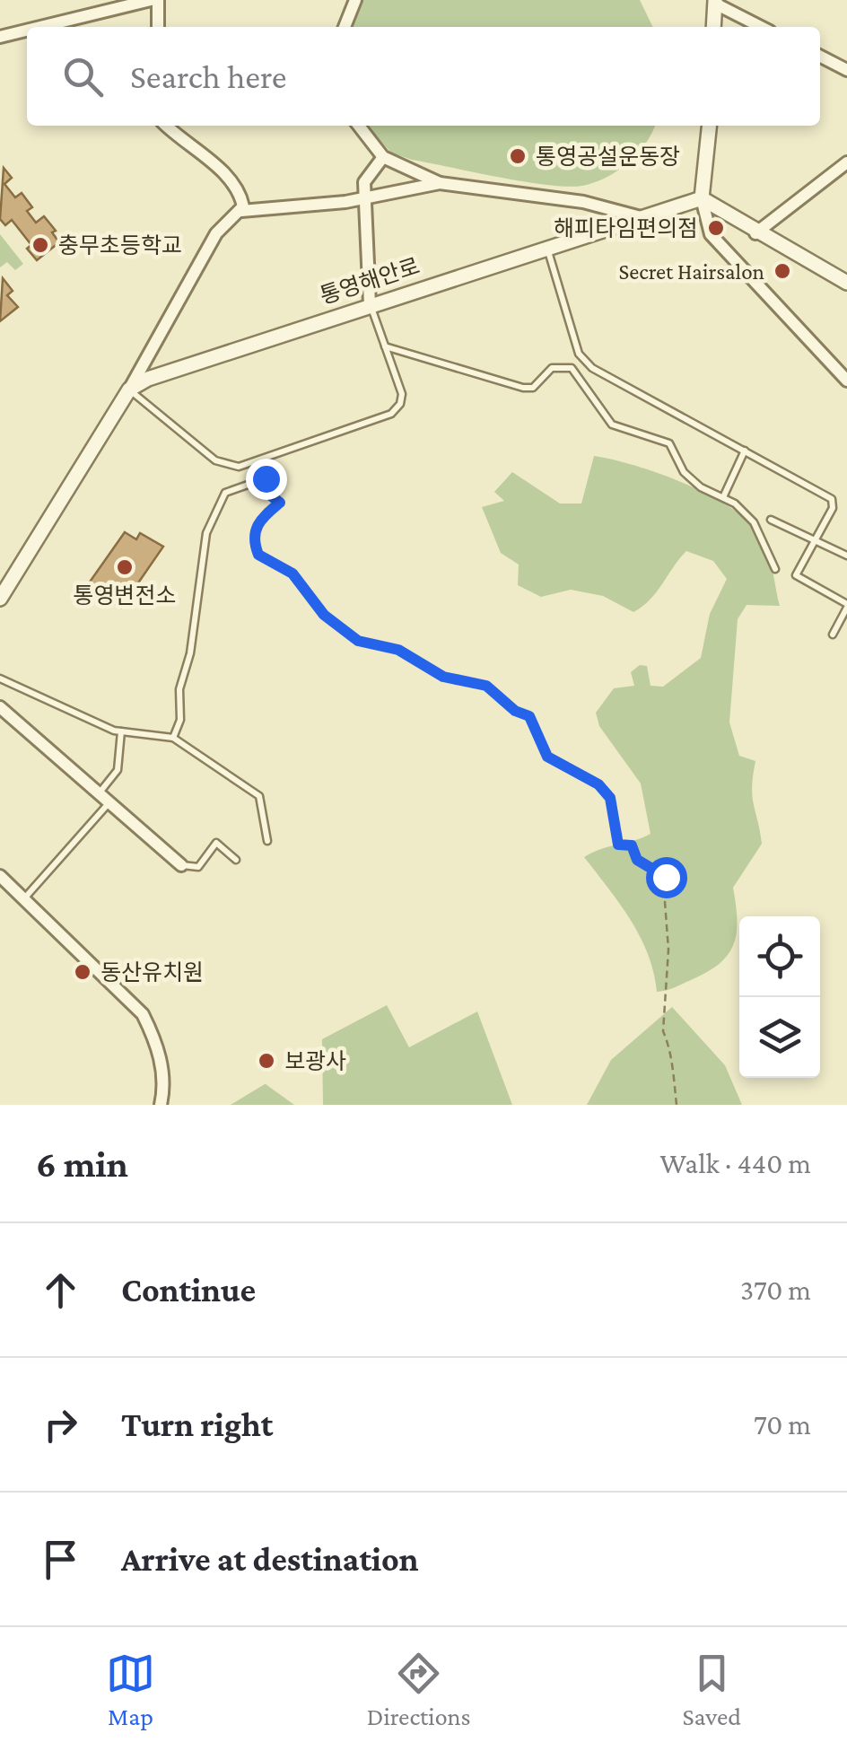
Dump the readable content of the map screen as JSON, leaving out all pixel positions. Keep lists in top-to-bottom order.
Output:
{
  "streets": {
    "street": ["통영해안로"]
  },
  "places": [
    "통영공설운동장",
    "해피타임편의점",
    "충무초등학교",
    "Secret Hairsalon",
    "통영변전소",
    "동산유치원",
    "보광사"
  ],
  "page": {
    "search": "Search here",
    "heading": ["6 min", "Walk · 440 m"],
    "list": [
      ["Continue", "370 m"],
      ["Turn right", "70 m"],
      "Arrive at destination"
    ],
    "nav": ["Map", "Directions", "Saved"]
  }
}
